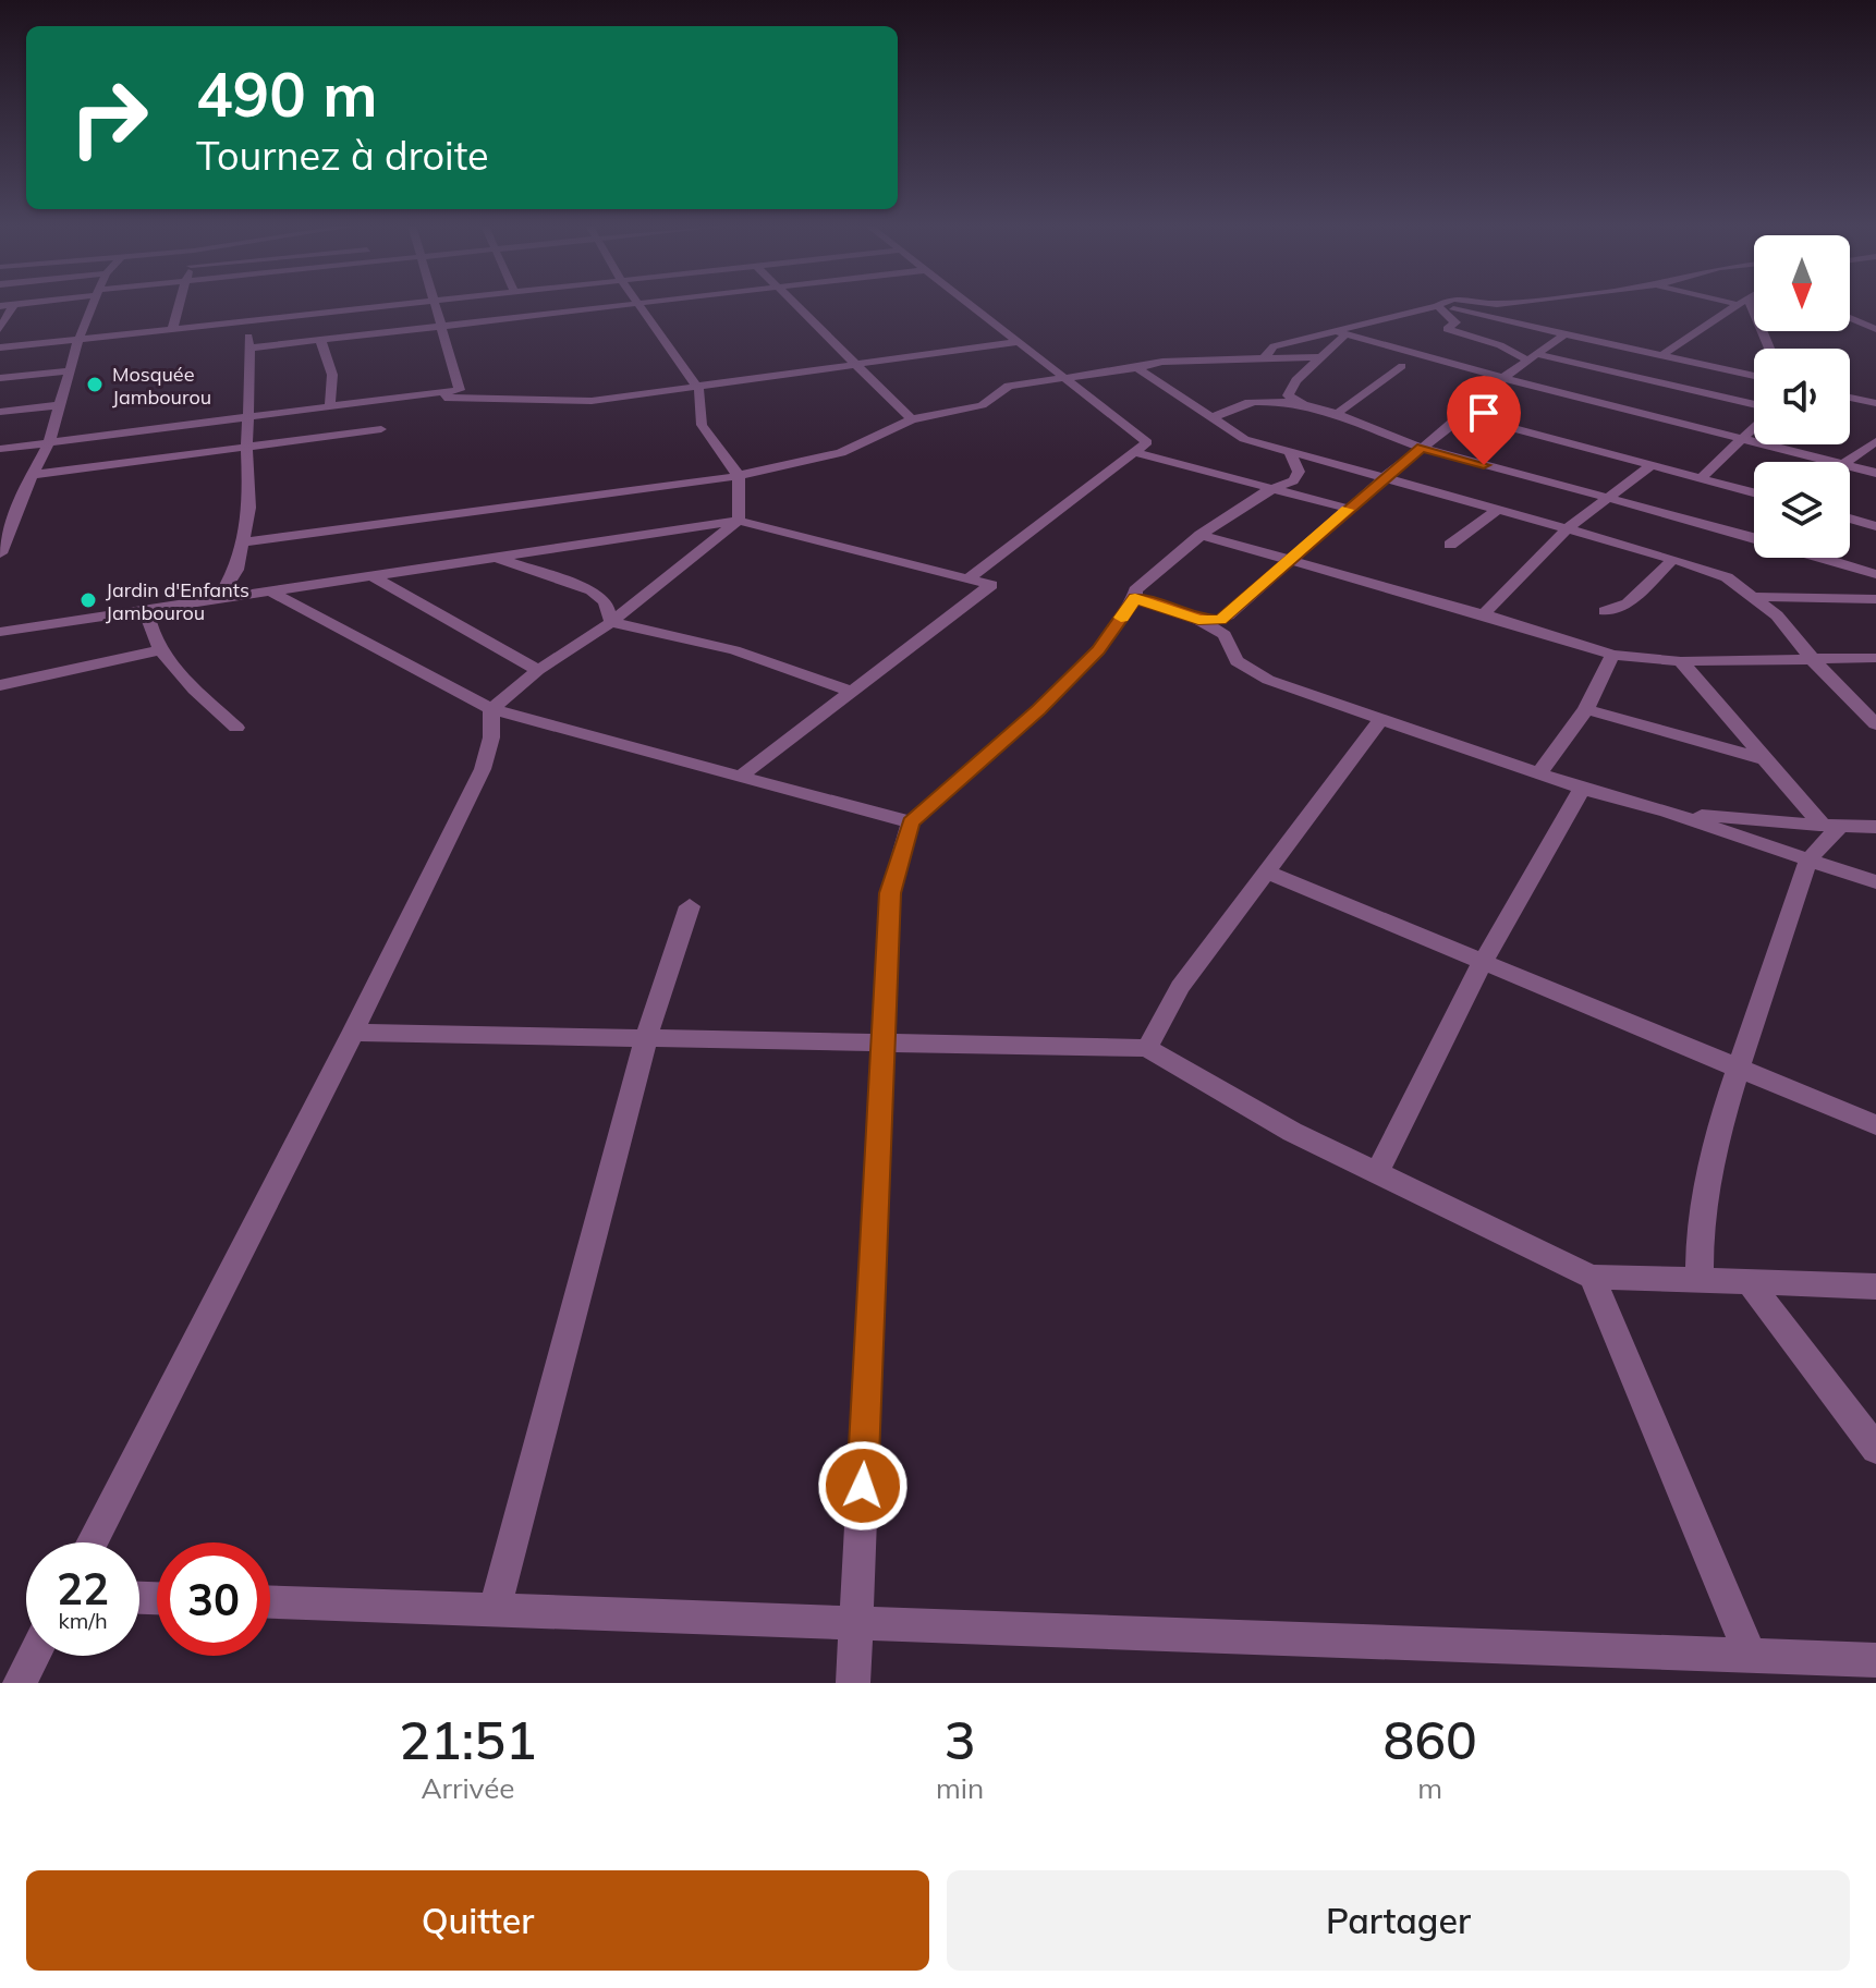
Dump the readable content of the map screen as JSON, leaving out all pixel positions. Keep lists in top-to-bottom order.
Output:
{
  "places": ["Mosquée Jambourou", "Jardin d'Enfants Jambourou"],
  "north": "bottom",
  "page": {
    "turn": ["490 m", "Tournez à droite"],
    "speed": "22 km/h",
    "limit": "30",
    "eta": [
      "21:51",
      "Arrivée",
      "3",
      "min",
      "860",
      "m"
    ],
    "buttons": ["Quitter", "Partager"]
  }
}
